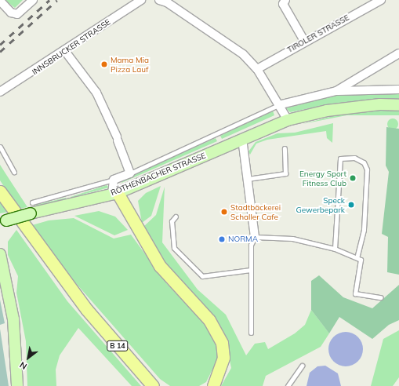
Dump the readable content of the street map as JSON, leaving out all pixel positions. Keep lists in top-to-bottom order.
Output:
{
  "streets": {
    "main road": ["RÖTHENBACHER STRASSE", "B 14"],
    "street": ["TIROLER STRASSE", "INNSBRUCKER STRASSE"]
  },
  "places": [
    "Mama Mia Pizza Lauf",
    "Energy Sport Fitness Club",
    "Speck Gewerbepark",
    "Stadtbäckerei Schaller Cafe",
    "NORMA"
  ],
  "north": "bottom left"
}
